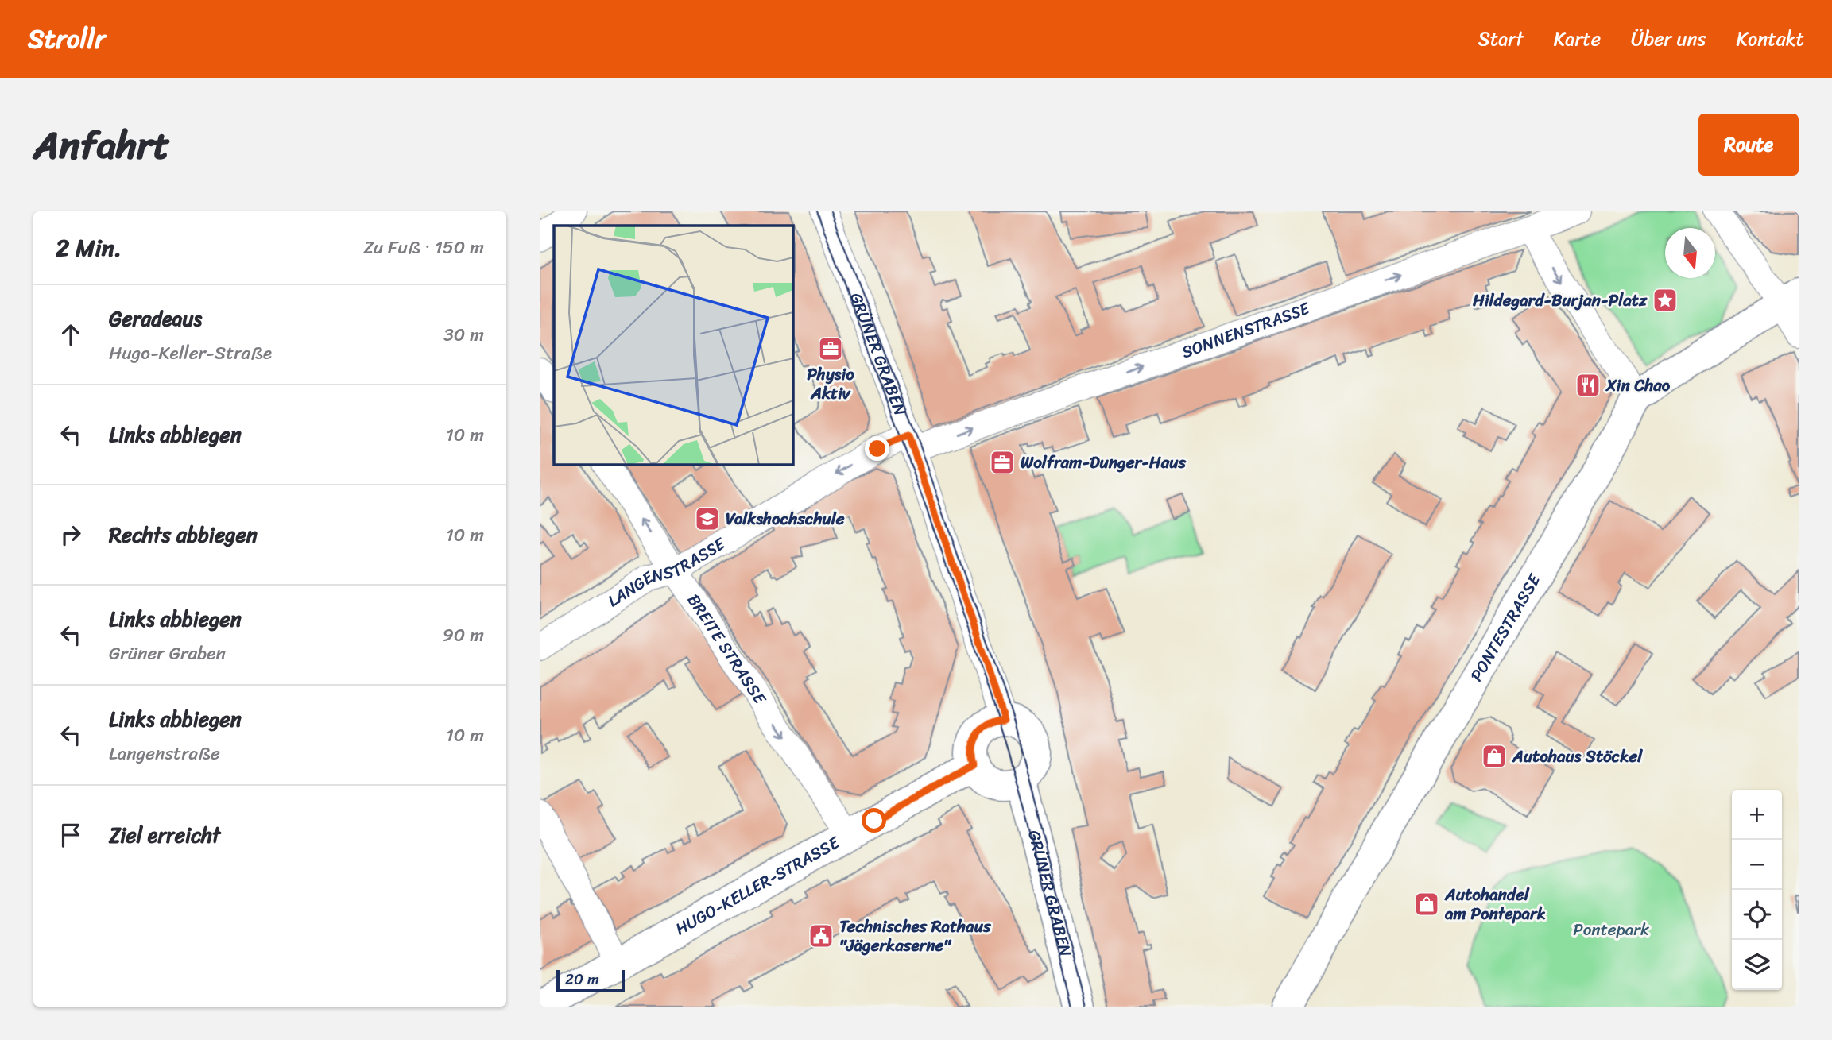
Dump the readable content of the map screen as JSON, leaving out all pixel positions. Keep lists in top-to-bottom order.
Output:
{
  "streets": {
    "street": [
      "SONNENSTRASSE",
      "GRÜNER GRABEN",
      "LANGENSTRASSE",
      "PONTESTRASSE",
      "BREITE STRASSE",
      "HUGO-KELLER-STRASSE"
    ]
  },
  "crossings": [
    ["SONNENSTRASSE", "GRÜNER GRABEN"],
    ["SONNENSTRASSE", "LANGENSTRASSE"],
    ["GRÜNER GRABEN", "LANGENSTRASSE"],
    ["GRÜNER GRABEN", "HUGO-KELLER-STRASSE"],
    ["LANGENSTRASSE", "BREITE STRASSE"],
    ["BREITE STRASSE", "HUGO-KELLER-STRASSE"]
  ],
  "one_way": ["SONNENSTRASSE", "LANGENSTRASSE"],
  "parks": ["Pontepark"],
  "places": {
    "place": ["Hildegard-Burjan-Platz"],
    "office": ["Physio Aktiv", "Wolfram-Dunger-Haus"],
    "restaurant": ["Xin Chao"],
    "school or university": ["Volkshochschule"],
    "shop": ["Autohaus Stöckel", "Autohandel am Pontepark"],
    "public building": ["Technisches Rathaus \"Jägerkaserne\""]
  },
  "scale_bar": "20 m",
  "north": "bottom",
  "page": {
    "header": "Strollr",
    "nav": [
      "Start",
      "Karte",
      "Über uns",
      "Kontakt"
    ],
    "title": "Anfahrt",
    "buttons": "Route",
    "heading": ["2 Min.", "Zu Fuß · 150 m"],
    "list": [
      ["Geradeaus", "Hugo-Keller-Straße", "30 m"],
      ["Links abbiegen", "10 m"],
      ["Rechts abbiegen", "10 m"],
      ["Links abbiegen", "Grüner Graben", "90 m"],
      ["Links abbiegen", "Langenstraße", "10 m"],
      "Ziel erreicht"
    ],
    "map_buttons": ["+", "−"],
    "scale": "20 m"
  }
}
